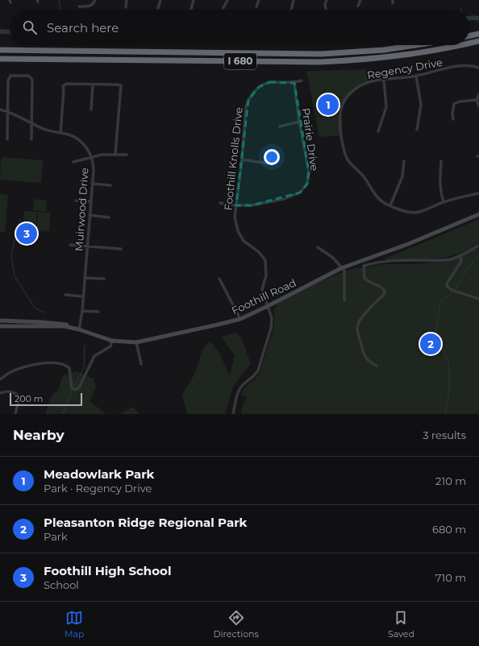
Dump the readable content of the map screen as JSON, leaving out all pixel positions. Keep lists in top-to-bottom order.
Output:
{
  "streets": {
    "highway": ["I 680"],
    "main road": ["Foothill Road"],
    "street": [
      "Regency Drive",
      "Prairie Drive",
      "Foothill Knolls Drive",
      "Muirwood Drive"
    ]
  },
  "crossings": [
    ["Prairie Drive", "Foothill Knolls Drive"],
    ["Foothill Knolls Drive", "Foothill Road"],
    ["Muirwood Drive", "Foothill Road"]
  ],
  "scale_bar": "200 m",
  "page": {
    "search": "Search here",
    "pins": ["1", "3", "2"],
    "scale": "200 m",
    "heading": ["Nearby", "3 results"],
    "list": [
      {
        "mark": "1",
        "name": "Meadowlark Park",
        "note": "Park · Regency Drive",
        "value": "210 m"
      },
      {
        "mark": "2",
        "name": "Pleasanton Ridge Regional Park",
        "note": "Park",
        "value": "680 m"
      },
      {
        "mark": "3",
        "name": "Foothill High School",
        "note": "School",
        "value": "710 m"
      }
    ],
    "nav": ["Map", "Directions", "Saved"]
  }
}
